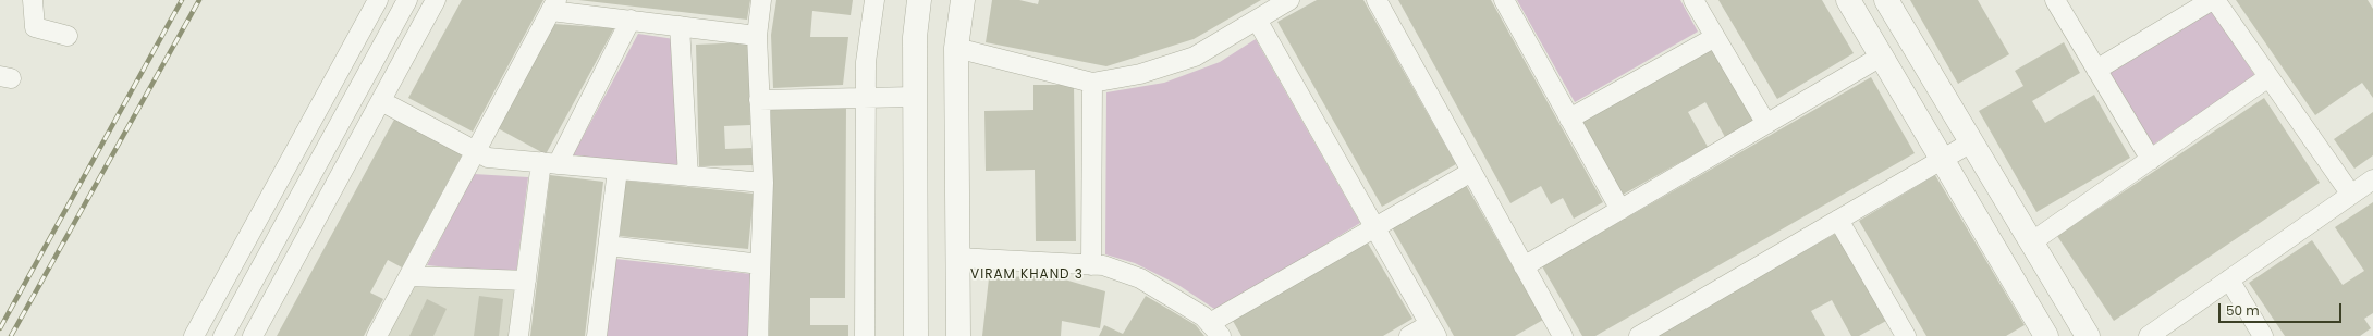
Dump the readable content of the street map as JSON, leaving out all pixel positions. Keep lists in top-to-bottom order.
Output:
{
  "districts": ["VIRAM KHAND 3"],
  "scale_bar": "50 m"
}
